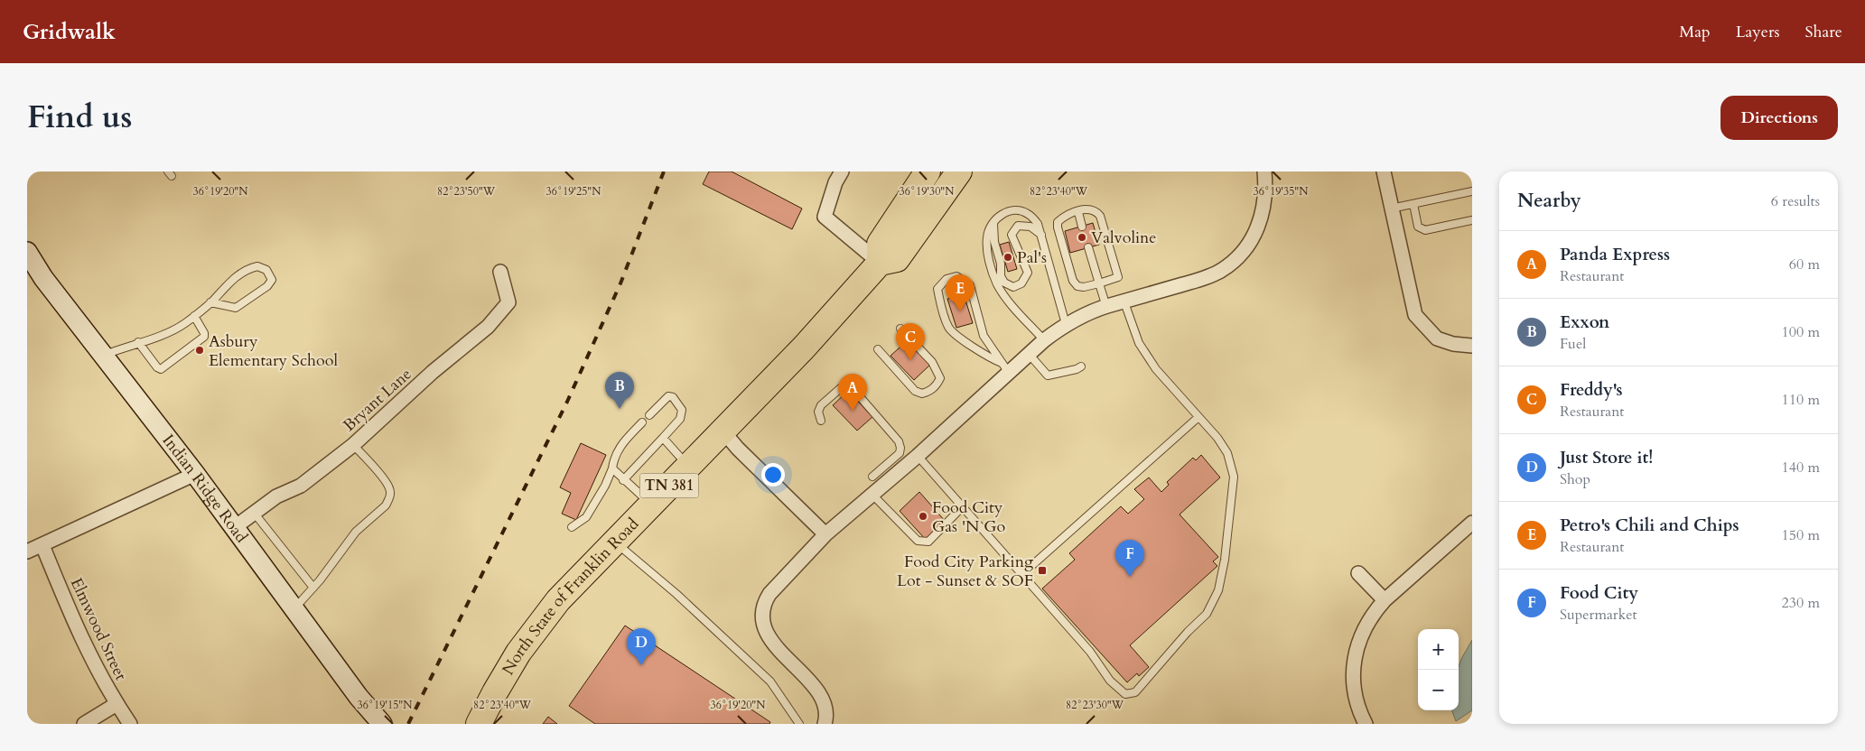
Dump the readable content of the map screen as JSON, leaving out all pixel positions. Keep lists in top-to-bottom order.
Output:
{
  "streets": {
    "highway": ["TN 381", "North State of Franklin Road"],
    "street": ["Bryant Lane", "Indian Ridge Road", "Elmwood Street"]
  },
  "crossings": [
    ["Bryant Lane", "Indian Ridge Road"]
  ],
  "places": {
    "other": [
      "Valvoline",
      "Pal's",
      "Asbury Elementary School",
      "Food City Gas 'N Go"
    ],
    "transit": ["Food City Parking Lot - Sunset & SOF"]
  },
  "page": {
    "header": "Gridwalk",
    "nav": ["Map", "Layers", "Share"],
    "title": "Find us",
    "buttons": "Directions",
    "heading": ["Nearby", "6 results"],
    "list": [
      {
        "mark": "A",
        "name": "Panda Express",
        "note": "Restaurant",
        "value": "60 m"
      },
      {
        "mark": "B",
        "name": "Exxon",
        "note": "Fuel",
        "value": "100 m"
      },
      {
        "mark": "C",
        "name": "Freddy's",
        "note": "Restaurant",
        "value": "110 m"
      },
      {
        "mark": "D",
        "name": "Just Store it!",
        "note": "Shop",
        "value": "140 m"
      },
      {
        "mark": "E",
        "name": "Petro's Chili and Chips",
        "note": "Restaurant",
        "value": "150 m"
      },
      {
        "mark": "F",
        "name": "Food City",
        "note": "Supermarket",
        "value": "230 m"
      }
    ],
    "pins": [
      "E",
      "C",
      "B",
      "A",
      "F",
      "D"
    ],
    "map_buttons": ["+", "−"]
  },
  "coordinates": [
    "82°23'50\"W",
    "82°23'40\"W",
    "36°19'20\"N",
    "36°19'25\"N",
    "36°19'30\"N",
    "36°19'35\"N",
    "36°19'15\"N",
    "82°23'30\"W"
  ]
}
